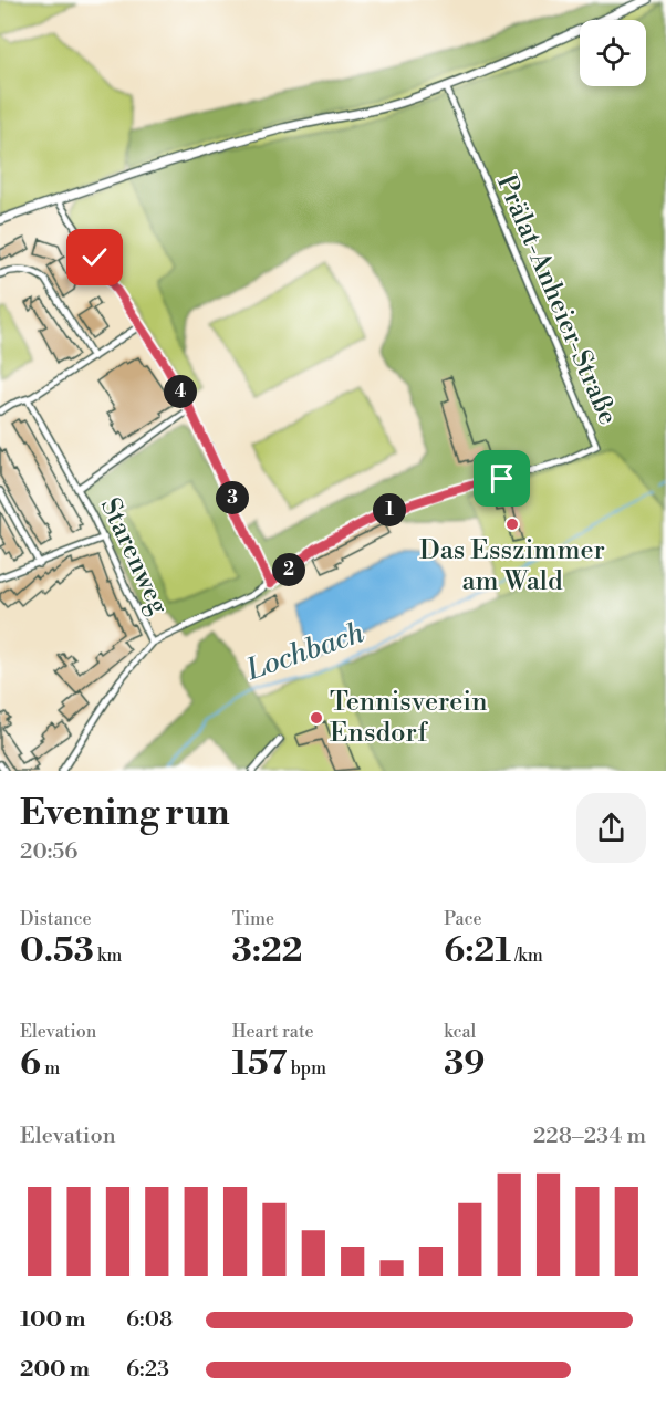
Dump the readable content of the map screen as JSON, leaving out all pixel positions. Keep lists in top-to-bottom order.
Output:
{
  "streets": {
    "street": ["Prälat-Anheier-Straße", "Starenweg"]
  },
  "crossings": [
    ["Prälat-Anheier-Straße", "Starenweg"]
  ],
  "water": ["Lochbach"],
  "places": ["Das Esszimmer am Wald", "Tennisverein Ensdorf"],
  "page": {
    "pins": [
      "4",
      "3",
      "1",
      "2"
    ],
    "heading": ["Evening run", "20:56"],
    "stats": [
      ["Distance", "0.53 km"],
      ["Time", "3:22"],
      ["Pace", "6:21 /km"],
      ["Elevation", "6 m"],
      ["Heart rate", "157 bpm"],
      ["kcal", "39"]
    ],
    "chart": ["Elevation", "228–234 m"],
    "list": [
      {
        "name": "100 m",
        "note": "6:08"
      },
      {
        "name": "200 m",
        "note": "6:23"
      }
    ]
  }
}
